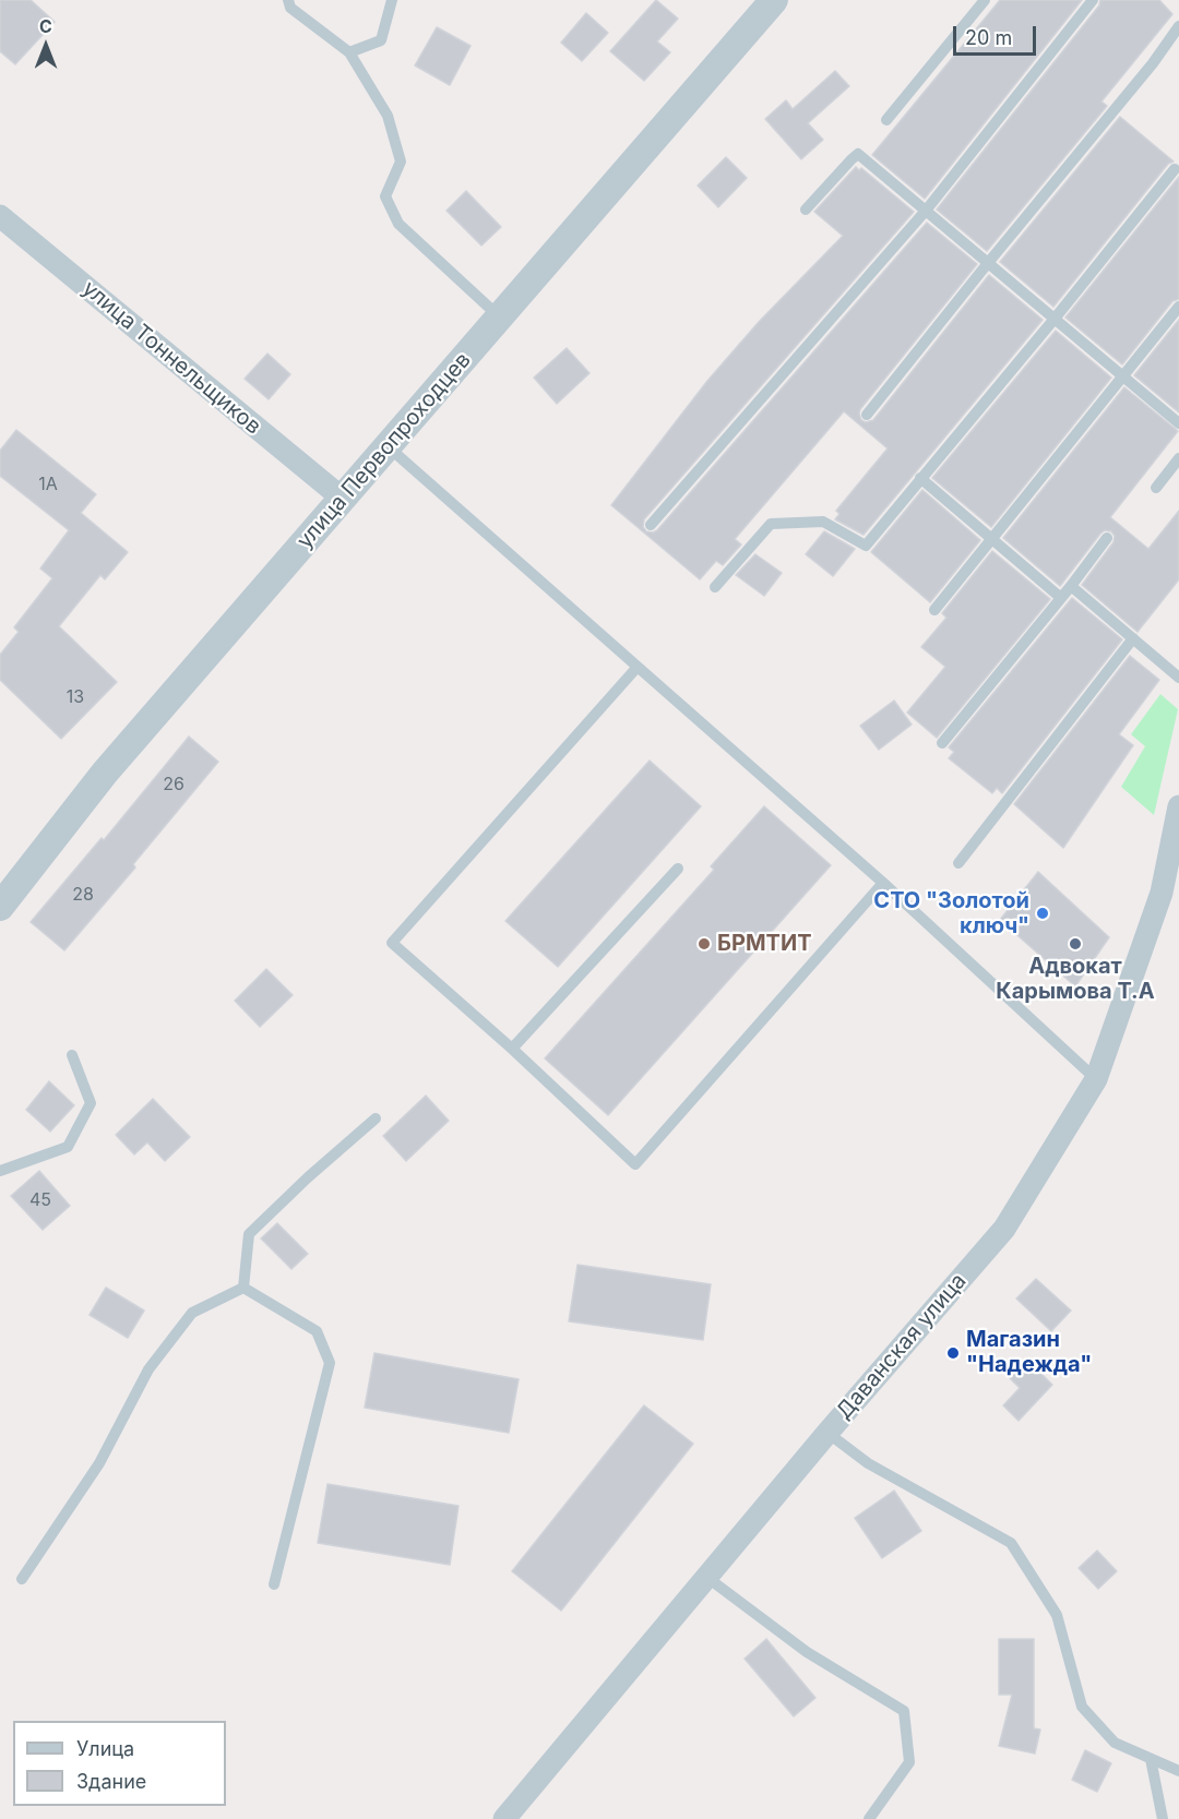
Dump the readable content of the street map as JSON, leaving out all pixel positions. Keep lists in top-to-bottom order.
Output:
{
  "streets": {
    "street": ["улица Тоннельщиков", "улица Первопроходцев", "Даванская улица"]
  },
  "crossings": [
    ["улица Тоннельщиков", "улица Первопроходцев"]
  ],
  "places": [
    "СТО \"Золотой ключ\"",
    "БРМТИТ",
    "Адвокат Карымова Т.А",
    "Магазин \"Надежда\""
  ],
  "house_numbers": [
    "1А",
    "13",
    "26",
    "28",
    "45"
  ],
  "legend": ["Улица", "Здание"],
  "scale_bar": "20 m",
  "north": "top"
}
